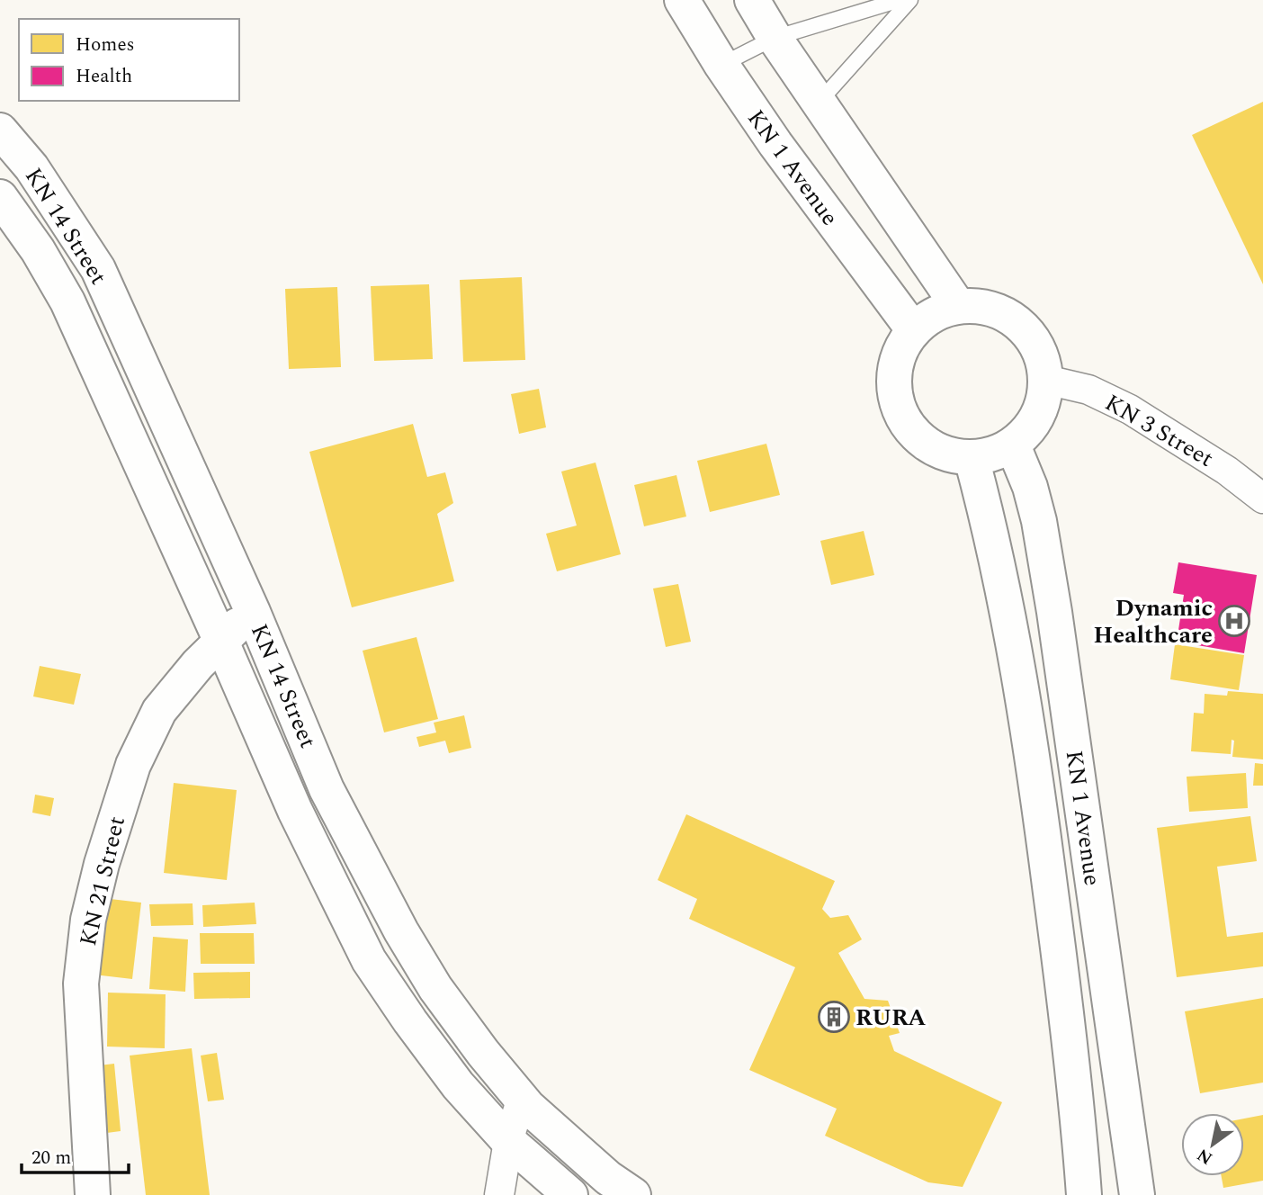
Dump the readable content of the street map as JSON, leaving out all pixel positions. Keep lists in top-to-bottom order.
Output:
{
  "streets": {
    "street": [
      "KN 1 Avenue",
      "KN 14 Street",
      "KN 3 Street",
      "KN 21 Street"
    ]
  },
  "crossings": [
    ["KN 1 Avenue", "KN 3 Street"],
    ["KN 14 Street", "KN 21 Street"]
  ],
  "places": {
    "hospital": ["Dynamic Healthcare"],
    "building": ["RURA"]
  },
  "legend": ["Homes", "Health"],
  "scale_bar": "20 m",
  "north": "bottom left"
}
